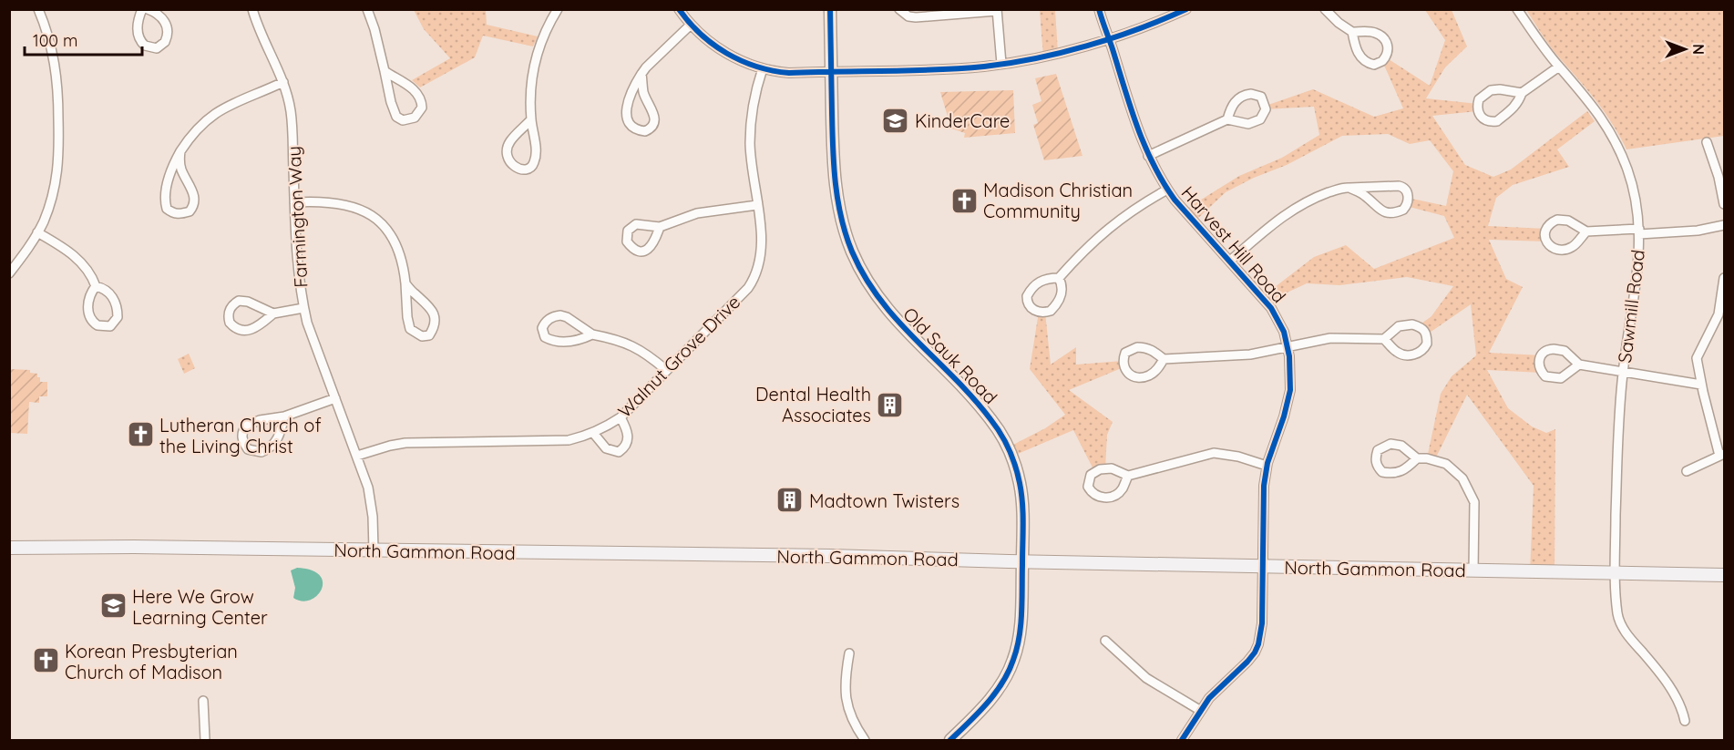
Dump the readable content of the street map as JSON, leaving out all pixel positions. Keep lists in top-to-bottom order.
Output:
{
  "streets": {
    "main road": ["North Gammon Road"],
    "street": [
      "Farmington Way",
      "Harvest Hill Road",
      "Sawmill Road",
      "Old Sauk Road",
      "Walnut Grove Drive"
    ]
  },
  "crossings": [
    ["Farmington Way", "Walnut Grove Drive"],
    ["Farmington Way", "North Gammon Road"],
    ["Harvest Hill Road", "North Gammon Road"],
    ["Sawmill Road", "North Gammon Road"],
    ["Old Sauk Road", "North Gammon Road"]
  ],
  "places": {
    "school or university": ["KinderCare", "Here We Grow Learning Center"],
    "church": ["Madison Christian Community", "Lutheran Church of the Living Christ", "Korean Presbyterian Church of Madison"],
    "building": ["Dental Health Associates", "Madtown Twisters"]
  },
  "scale_bar": "100 m",
  "north": "right"
}
